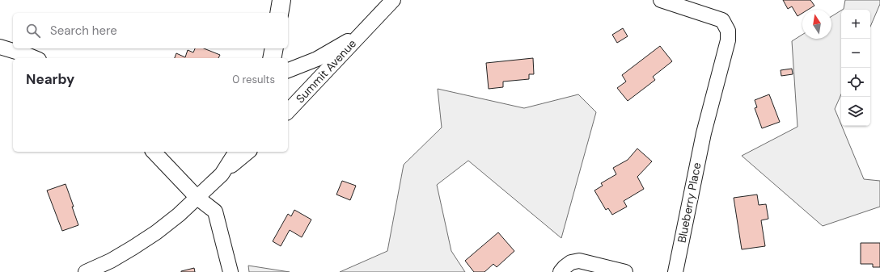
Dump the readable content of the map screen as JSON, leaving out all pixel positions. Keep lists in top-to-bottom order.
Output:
{
  "streets": {
    "street": ["Summit Avenue", "Blueberry Place"]
  },
  "north": "top",
  "page": {
    "map_buttons": ["+", "−"],
    "search": "Search here",
    "heading": ["Nearby", "0 results"]
  }
}
